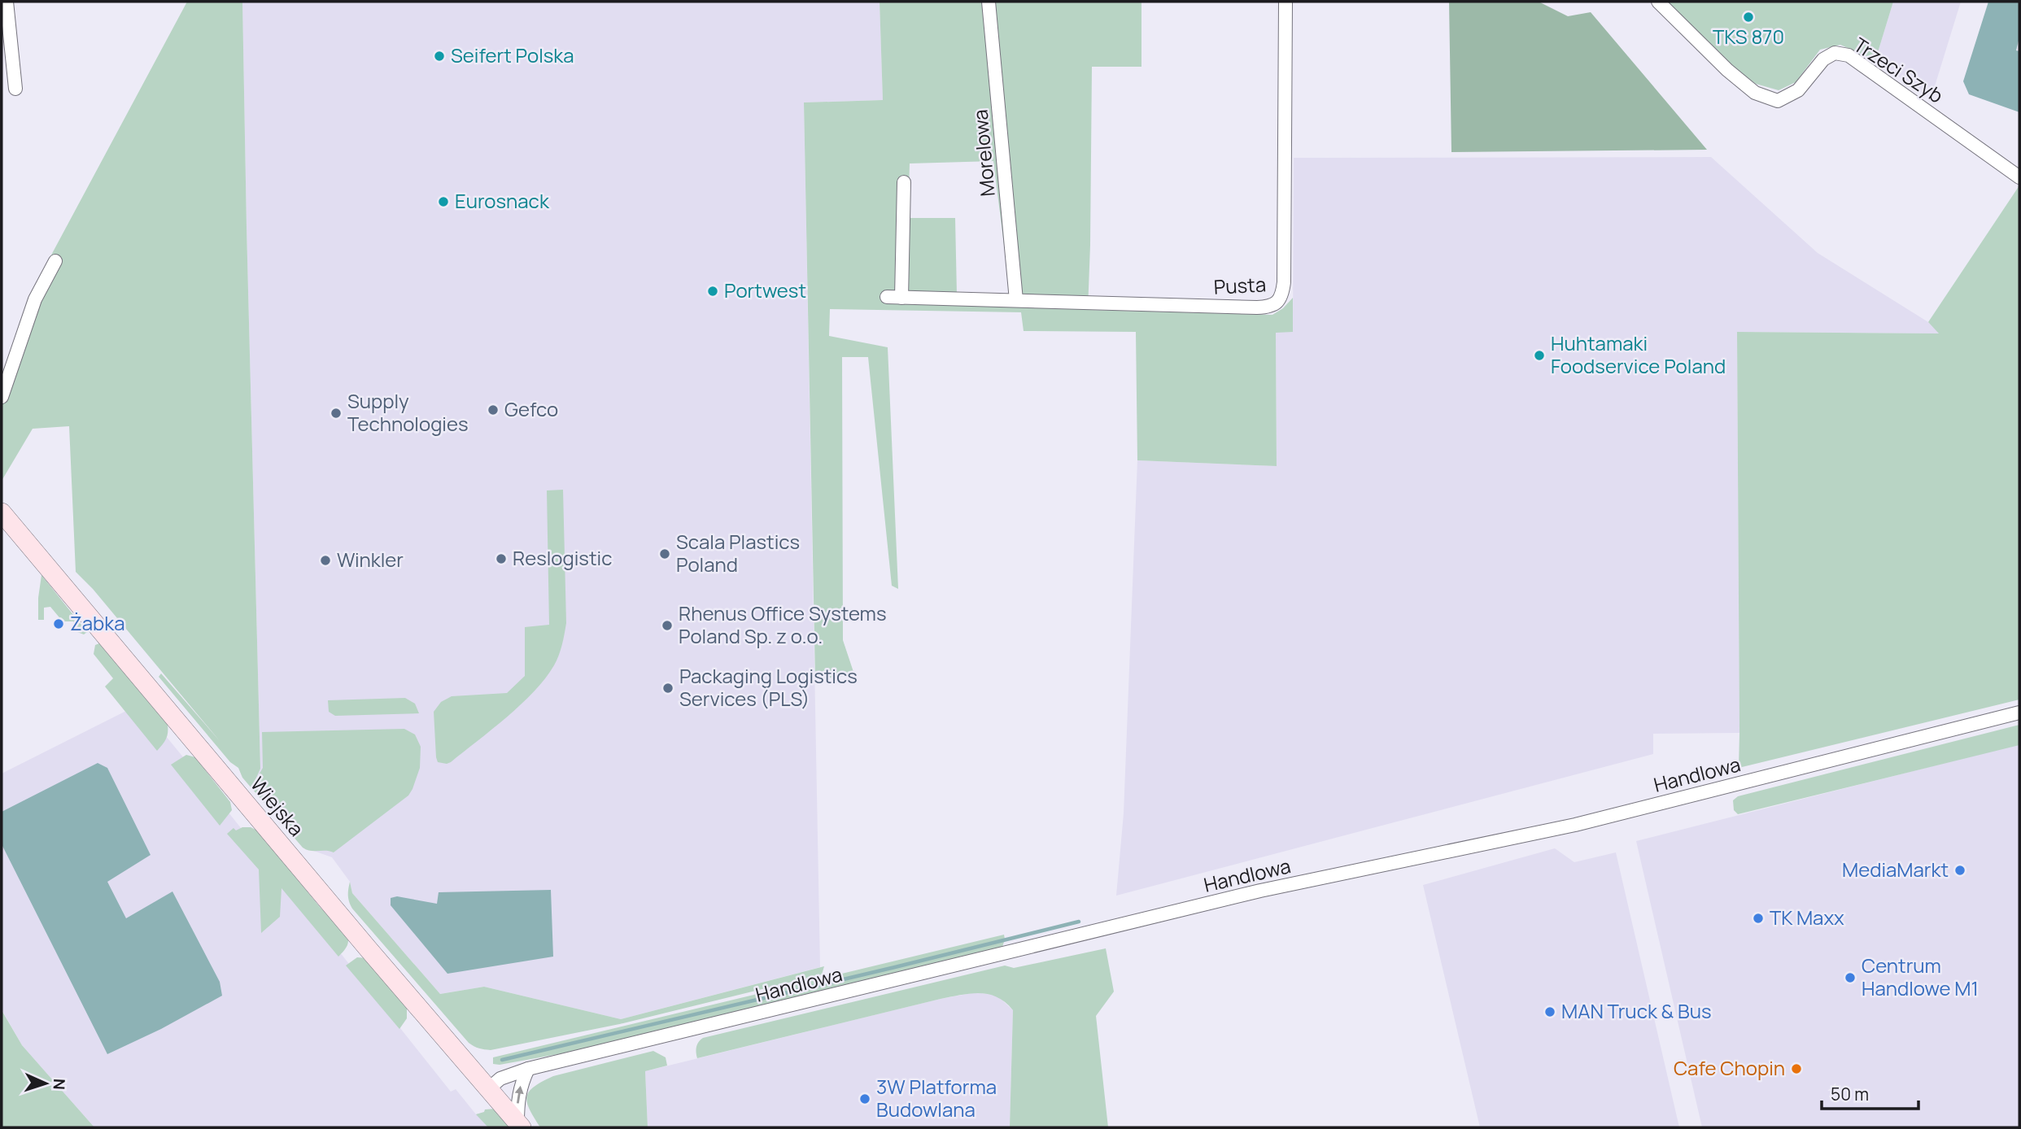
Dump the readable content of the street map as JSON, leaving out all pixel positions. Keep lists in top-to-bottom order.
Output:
{
  "streets": {
    "street": [
      "Trzeci Szyb",
      "Morelowa",
      "Pusta",
      "Handlowa",
      "Wiejska"
    ]
  },
  "crossings": [
    ["Morelowa", "Pusta"],
    ["Handlowa", "Wiejska"]
  ],
  "places": [
    "TKS 870",
    "Seifert Polska",
    "Eurosnack",
    "Portwest",
    "Huhtamaki Foodservice Poland",
    "Gefco",
    "Supply Technologies",
    "Scala Plastics Poland",
    "Reslogistic",
    "Winkler",
    "Żabka",
    "Rhenus Office Systems Poland Sp. z o.o.",
    "Packaging Logistics Services (PLS)",
    "MediaMarkt",
    "TK Maxx",
    "Centrum Handlowe M1",
    "MAN Truck & Bus",
    "Cafe Chopin",
    "3W Platforma Budowlana"
  ],
  "scale_bar": "50 m",
  "north": "right"
}
